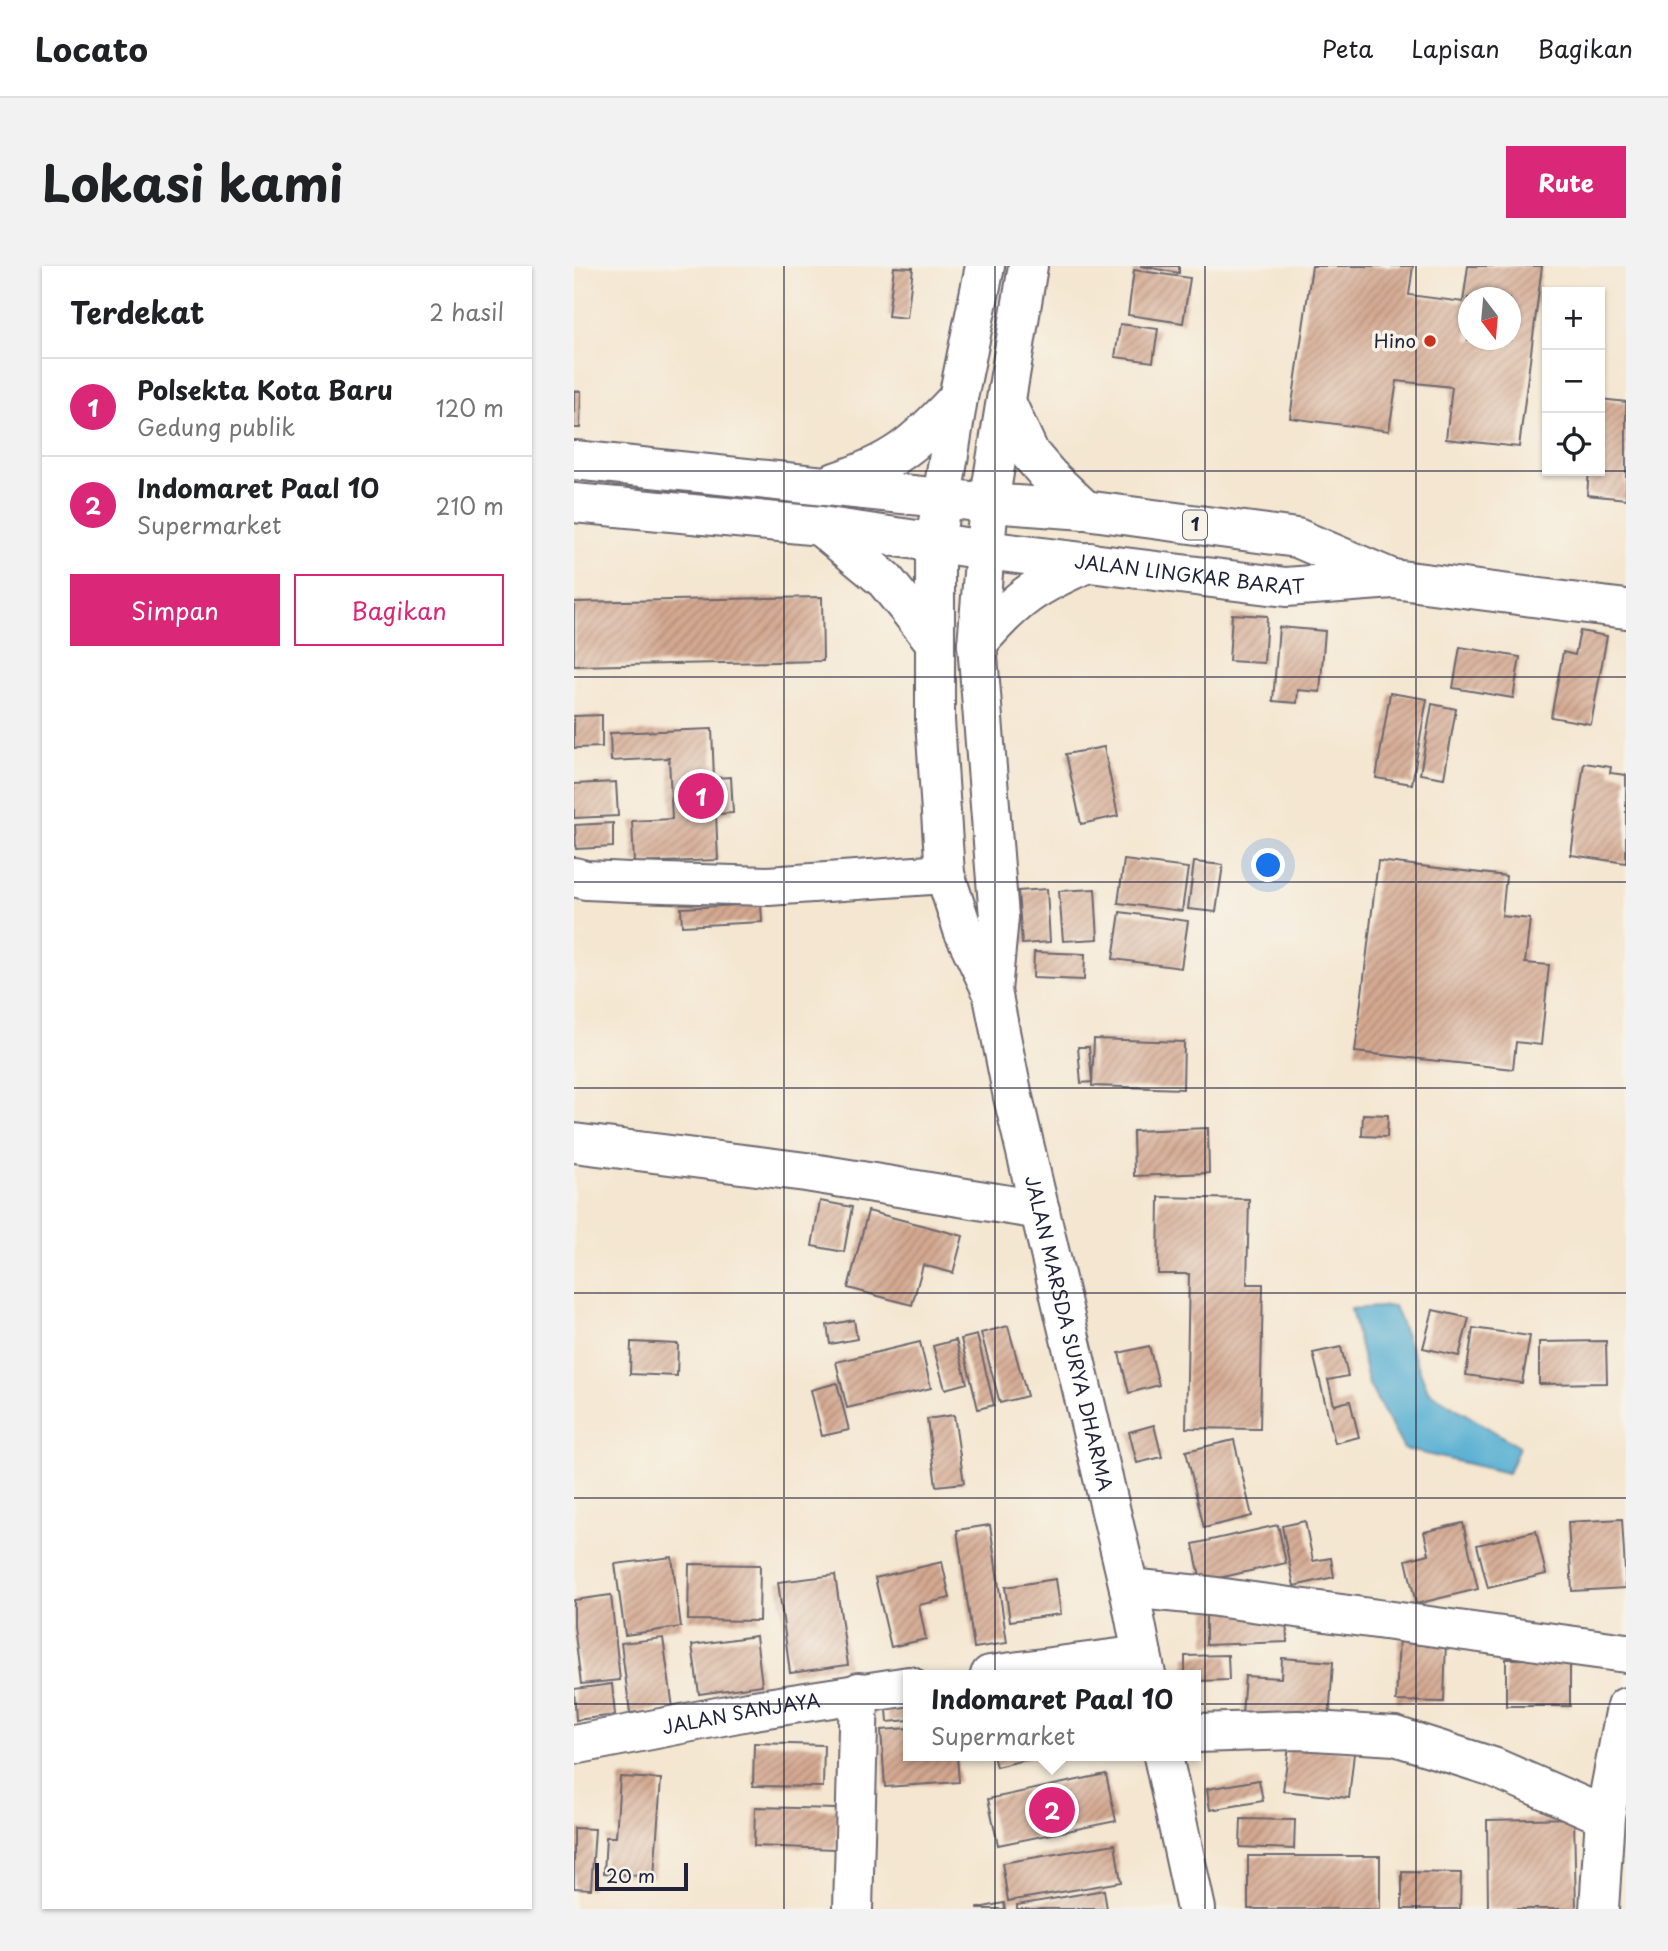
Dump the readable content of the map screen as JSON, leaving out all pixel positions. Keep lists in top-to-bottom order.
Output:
{
  "streets": {
    "main road": [
      "1",
      "JALAN LINGKAR BARAT",
      "JALAN MARSDA SURYA DHARMA",
      "JALAN SANJAYA"
    ]
  },
  "crossings": [
    ["1", "JALAN LINGKAR BARAT"]
  ],
  "places": ["Hino"],
  "scale_bar": "20 m",
  "north": "bottom",
  "page": {
    "header": "Locato",
    "nav": ["Peta", "Lapisan", "Bagikan"],
    "title": "Lokasi kami",
    "buttons": [
      "Rute",
      ["Simpan", "Bagikan"]
    ],
    "heading": ["Terdekat", "2 hasil"],
    "map_buttons": ["+", "−"],
    "list": [
      {
        "mark": "1",
        "name": "Polsekta Kota Baru",
        "note": "Gedung publik",
        "value": "120 m"
      },
      {
        "mark": "2",
        "name": "Indomaret Paal 10",
        "note": "Supermarket",
        "value": "210 m"
      }
    ],
    "pins": ["1", "2"],
    "popup": ["Indomaret Paal 10", "Supermarket"],
    "scale": "20 m"
  }
}
